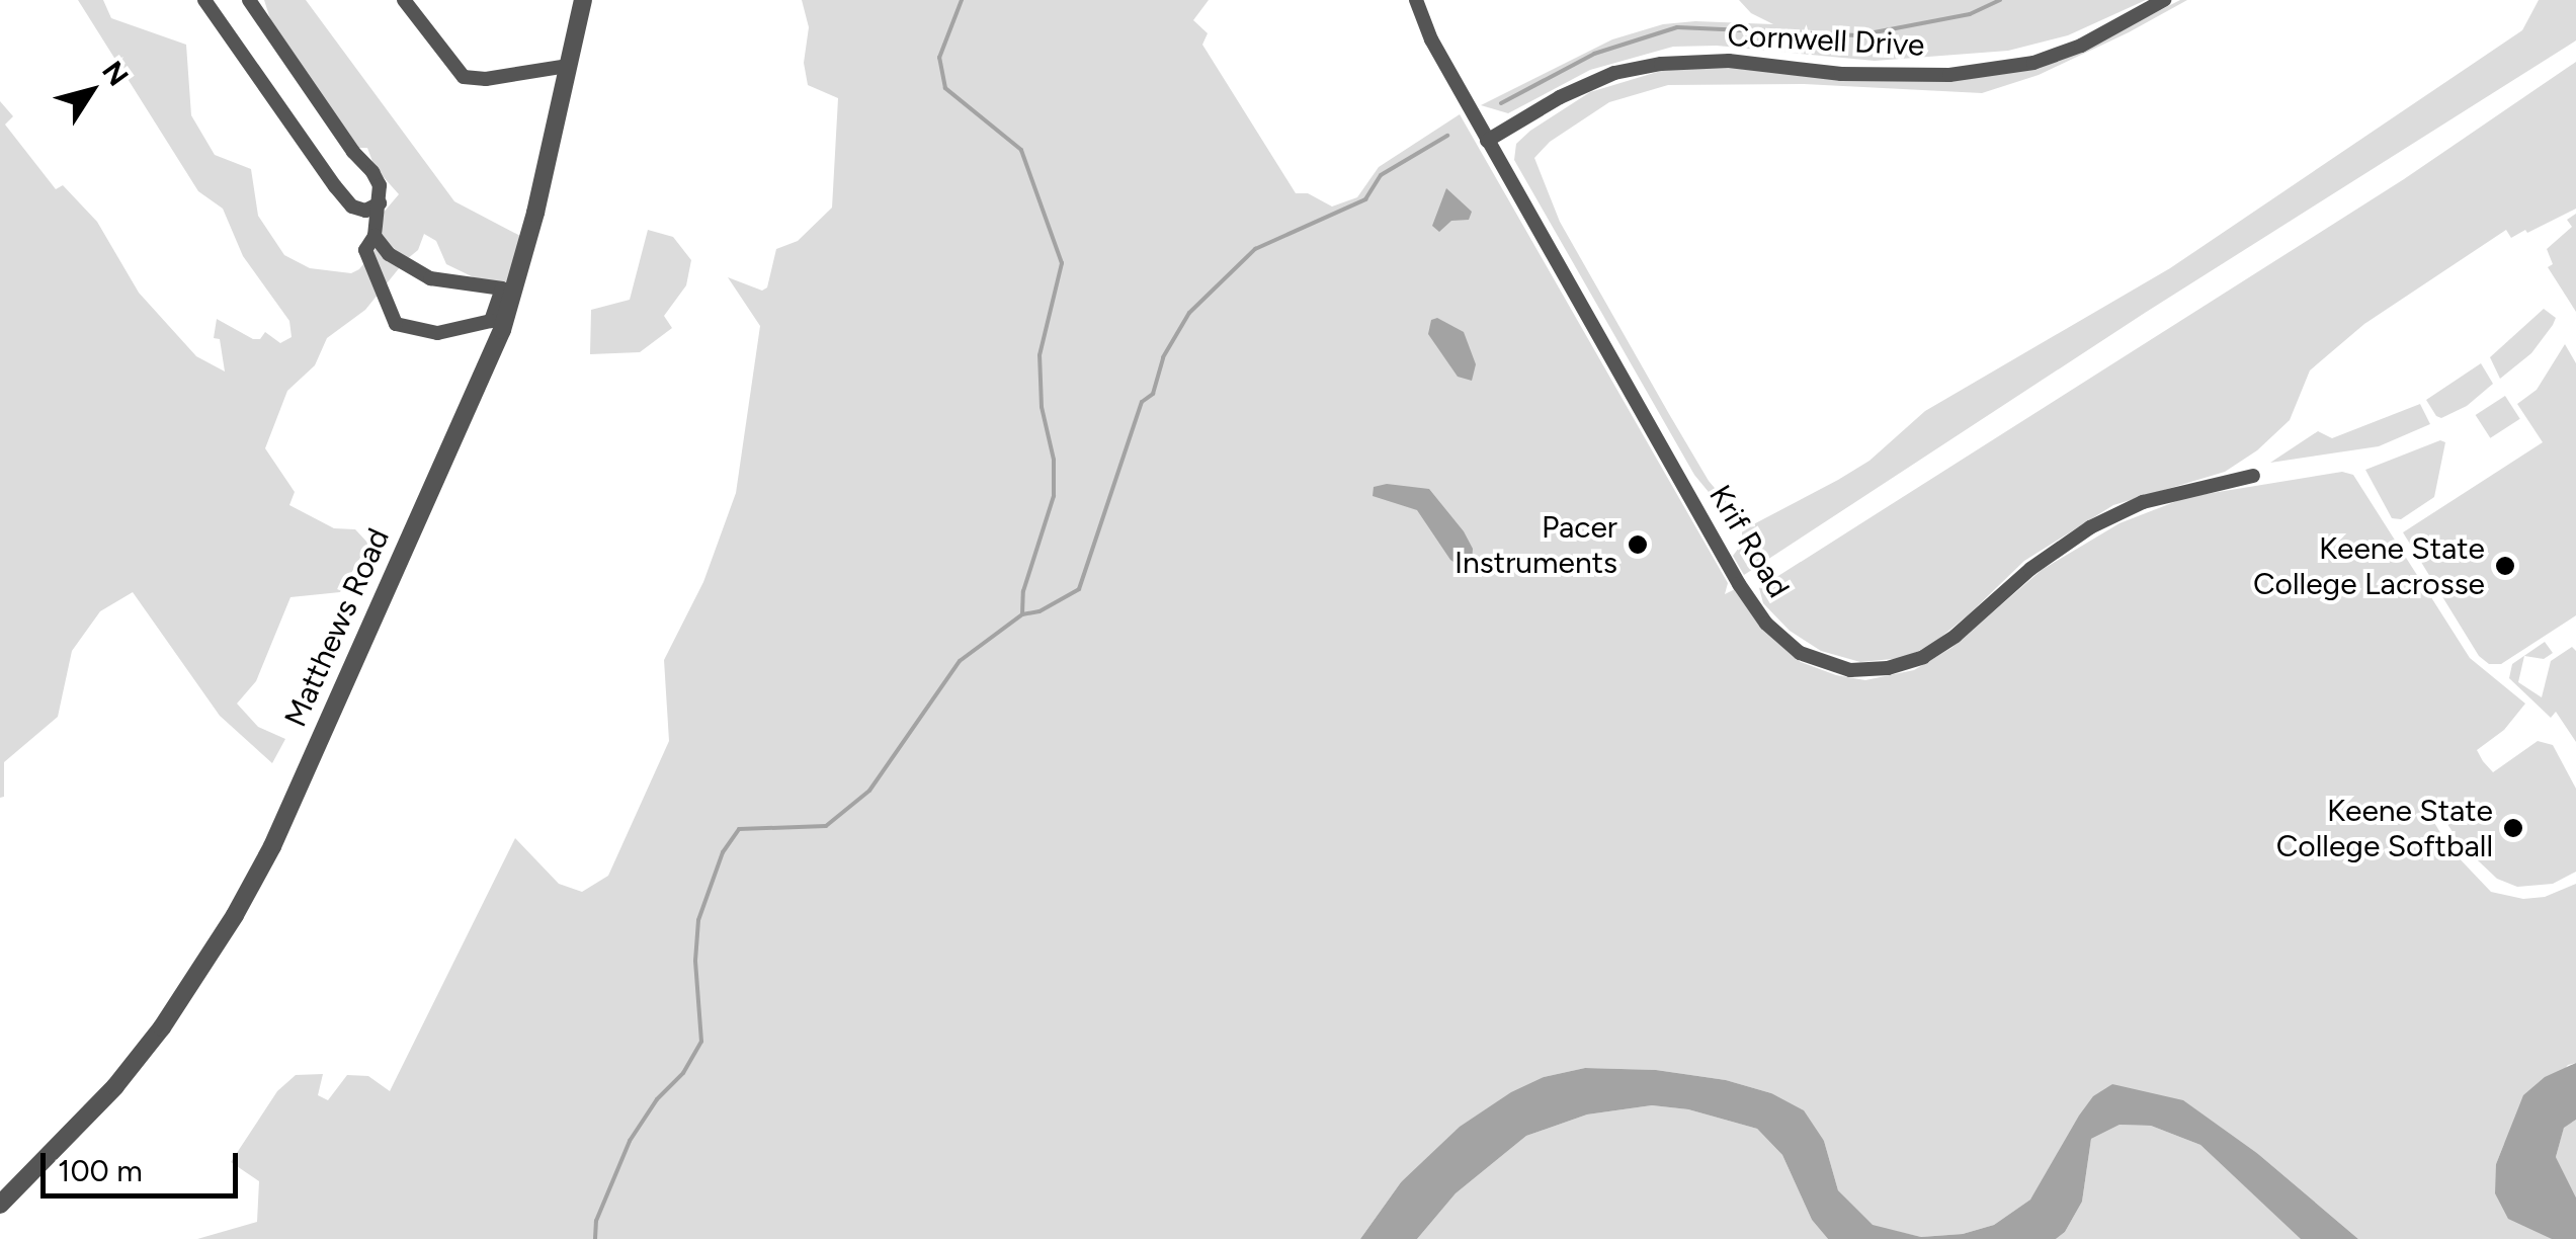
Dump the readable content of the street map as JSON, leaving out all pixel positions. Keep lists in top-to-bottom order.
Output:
{
  "streets": {
    "street": ["Cornwell Drive", "Krif Road", "Matthews Road"]
  },
  "crossings": [
    ["Cornwell Drive", "Krif Road"]
  ],
  "places": ["Pacer Instruments", "Keene State College Lacrosse", "Keene State College Softball"],
  "scale_bar": "100 m",
  "north": "top right"
}
